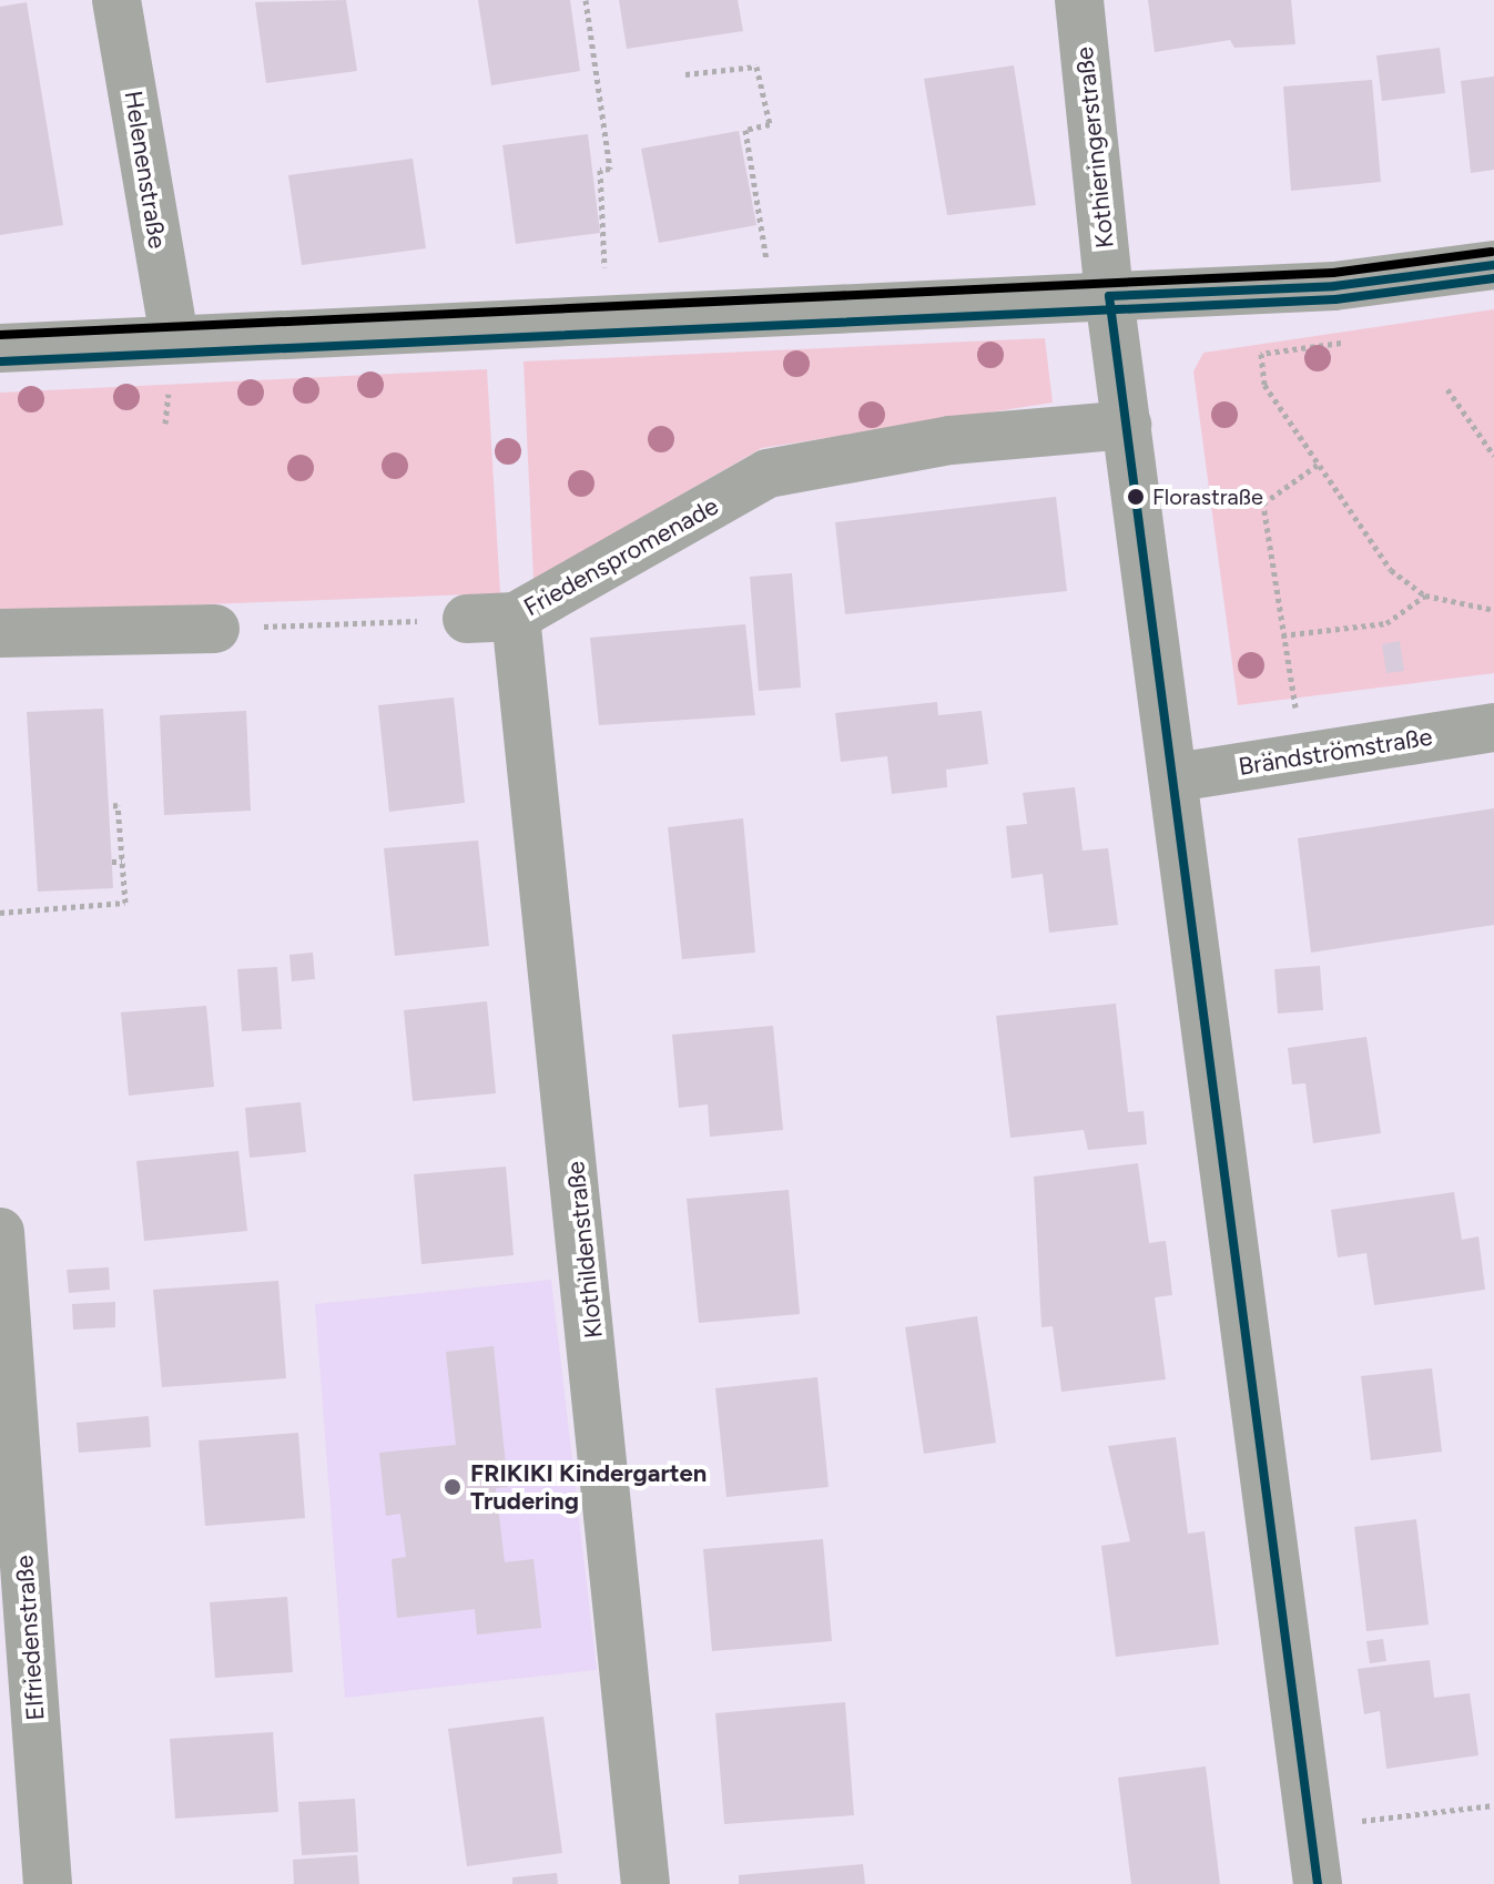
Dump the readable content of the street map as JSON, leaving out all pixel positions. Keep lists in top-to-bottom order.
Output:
{
  "streets": {
    "street": [
      "Kothieringerstraße",
      "Helenenstraße",
      "Friedenspromenade",
      "Brändströmstraße",
      "Klothildenstraße",
      "Elfriedenstraße"
    ]
  },
  "crossings": [
    ["Friedenspromenade", "Klothildenstraße"]
  ],
  "places": ["Florastraße", "FRIKIKI Kindergarten Trudering"]
}
